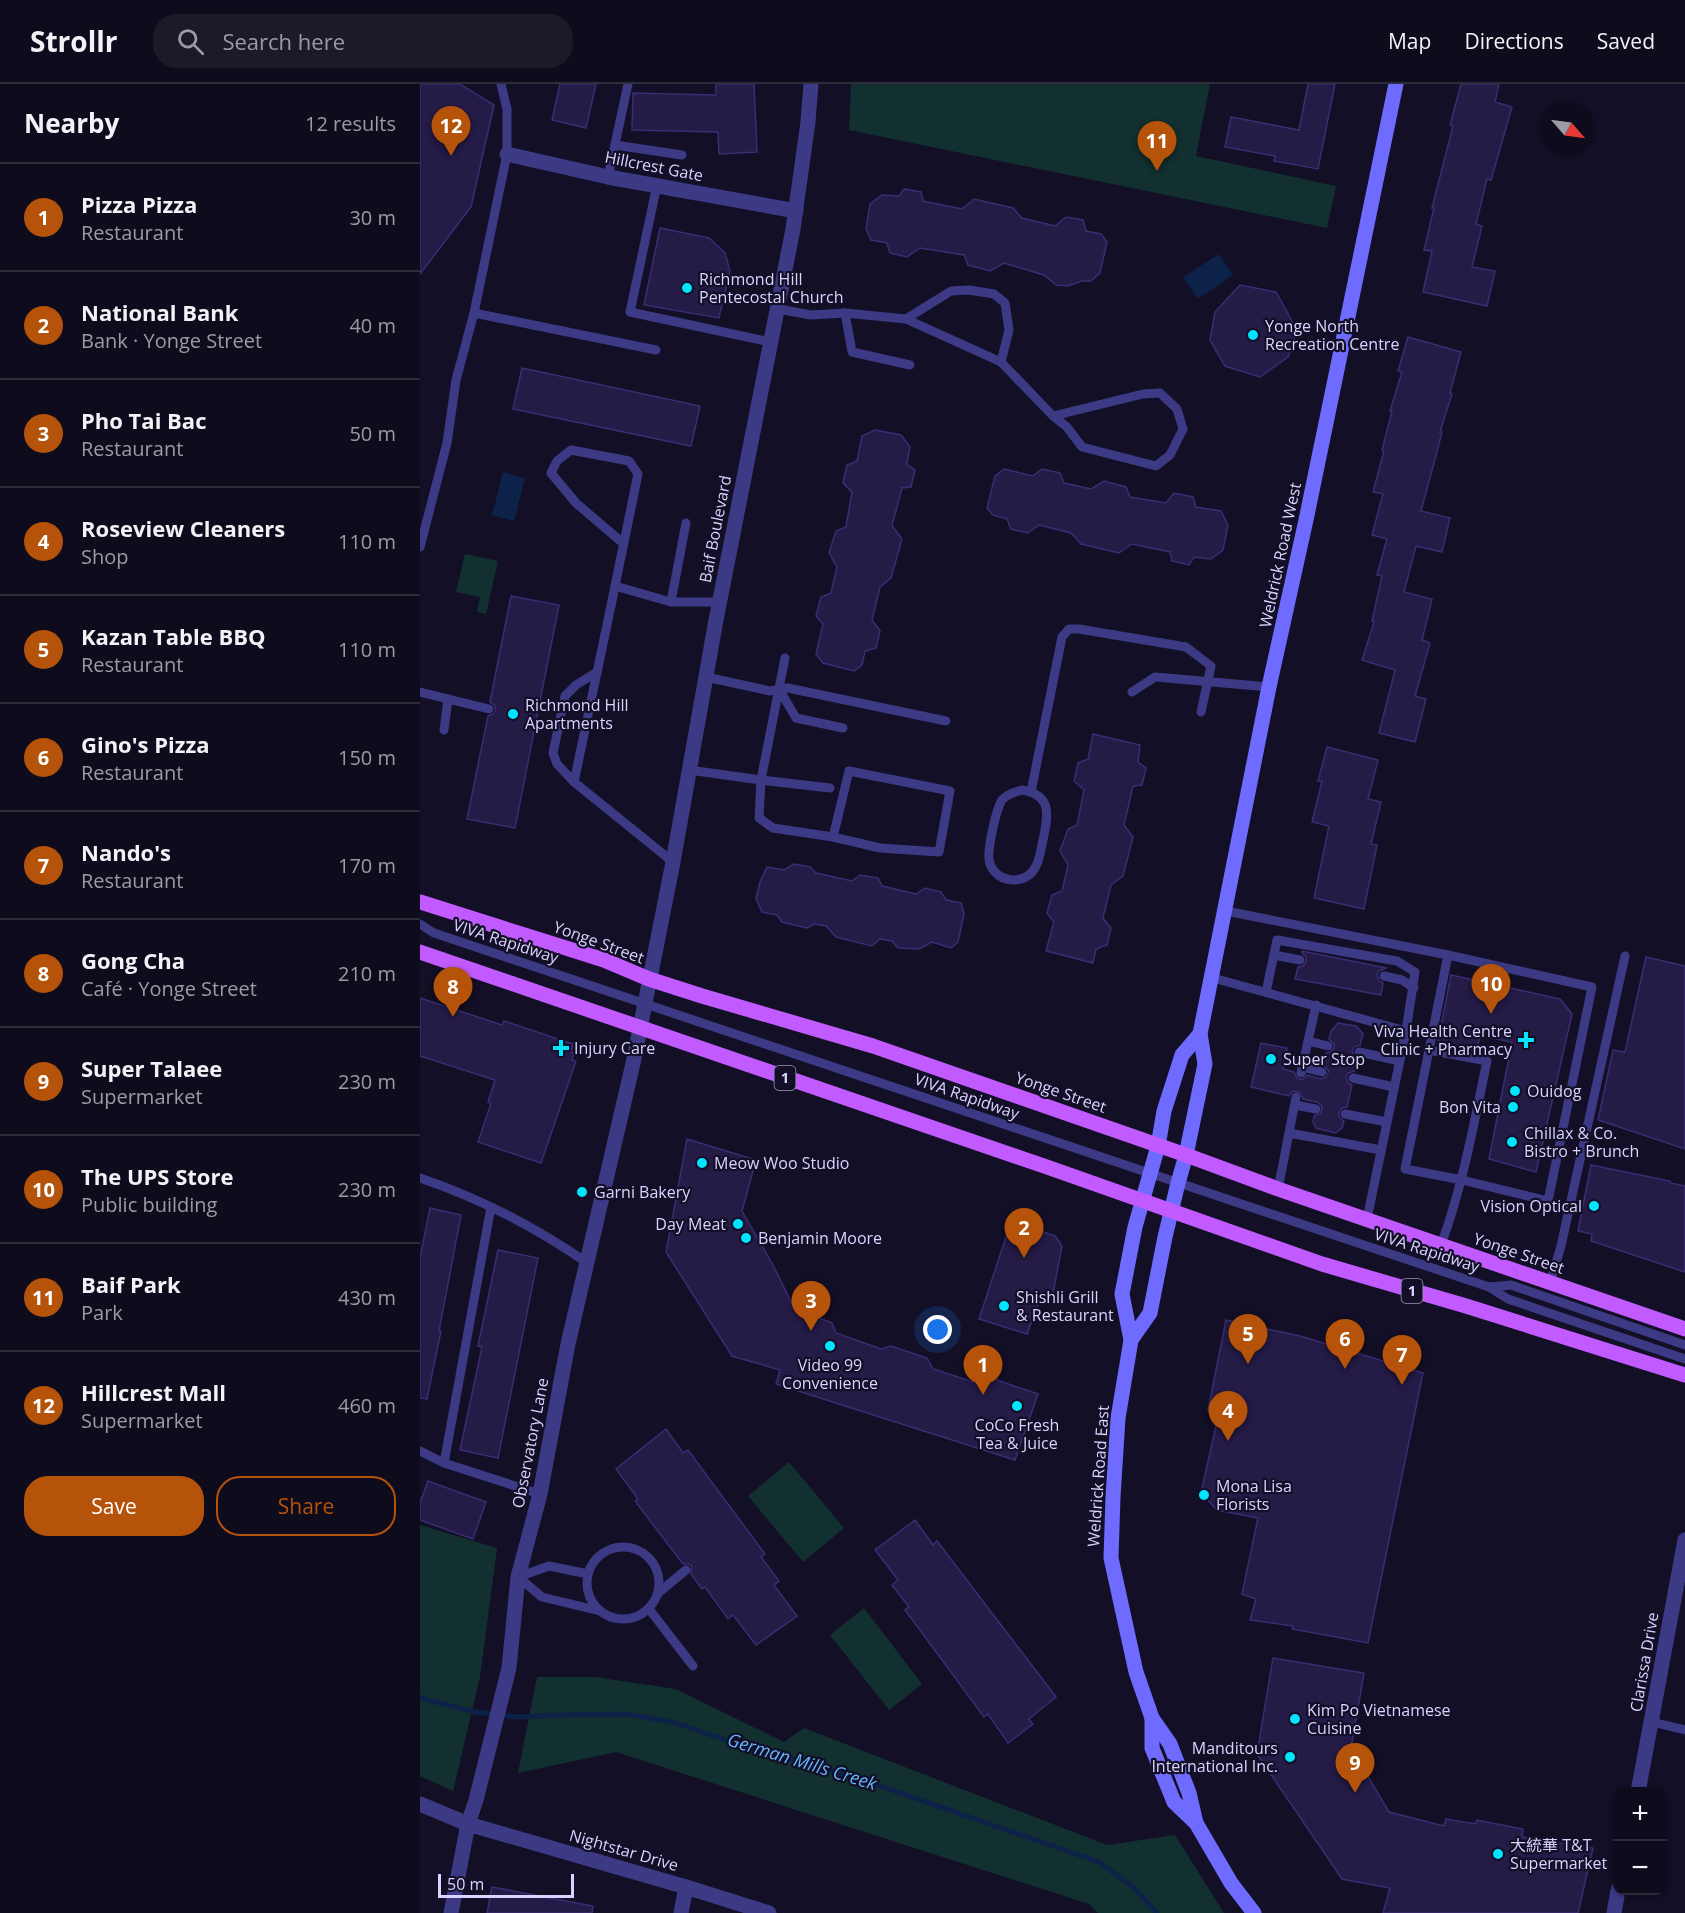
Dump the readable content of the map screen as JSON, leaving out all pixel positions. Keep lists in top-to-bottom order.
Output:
{
  "streets": {
    "main road": ["Yonge Street", "1"],
    "street": [
      "Hillcrest Gate",
      "Baif Boulevard",
      "Weldrick Road West",
      "Observatory Lane",
      "Weldrick Road East",
      "Clarissa Drive",
      "Nightstar Drive"
    ],
    "lane": ["VIVA Rapidway"]
  },
  "crossings": [
    ["Hillcrest Gate", "Baif Boulevard"],
    ["Baif Boulevard", "Yonge Street"],
    ["Baif Boulevard", "Observatory Lane"],
    ["Weldrick Road West", "Yonge Street"],
    ["Weldrick Road West", "Weldrick Road East"],
    ["VIVA Rapidway", "Observatory Lane"],
    ["VIVA Rapidway", "Weldrick Road East"],
    ["Yonge Street", "Observatory Lane"],
    ["Yonge Street", "Weldrick Road East"],
    ["1", "Observatory Lane"],
    ["1", "Weldrick Road East"],
    ["Observatory Lane", "Nightstar Drive"]
  ],
  "water": ["German Mills Creek"],
  "places": {
    "other": [
      "Richmond Hill Pentecostal Church",
      "Yonge North Recreation Centre",
      "Richmond Hill Apartments",
      "Super Stop",
      "Ouidog",
      "Bon Vita",
      "Chillax & Co. Bistro + Brunch",
      "Meow Woo Studio",
      "Garni Bakery",
      "Vision Optical",
      "Day Meat",
      "Benjamin Moore",
      "Shishli Grill & Restaurant",
      "Video 99 Convenience",
      "CoCo Fresh Tea & Juice",
      "Mona Lisa Florists",
      "Kim Po Vietnamese Cuisine",
      "Manditours International Inc.",
      "大統華 T&T Supermarket"
    ],
    "health": ["Viva Health Centre Clinic + Pharmacy", "Injury Care"]
  },
  "scale_bar": "50 m",
  "north": "bottom right",
  "page": {
    "header": "Strollr",
    "search": "Search here",
    "nav": ["Map", "Directions", "Saved"],
    "heading": ["Nearby", "12 results"],
    "pins": [
      "12",
      "11",
      "10",
      "8",
      "2",
      "3",
      "5",
      "6",
      "7",
      "1",
      "4",
      "9"
    ],
    "list": [
      {
        "mark": "1",
        "name": "Pizza Pizza",
        "note": "Restaurant",
        "value": "30 m"
      },
      {
        "mark": "2",
        "name": "National Bank",
        "note": "Bank · Yonge Street",
        "value": "40 m"
      },
      {
        "mark": "3",
        "name": "Pho Tai Bac",
        "note": "Restaurant",
        "value": "50 m"
      },
      {
        "mark": "4",
        "name": "Roseview Cleaners",
        "note": "Shop",
        "value": "110 m"
      },
      {
        "mark": "5",
        "name": "Kazan Table BBQ",
        "note": "Restaurant",
        "value": "110 m"
      },
      {
        "mark": "6",
        "name": "Gino's Pizza",
        "note": "Restaurant",
        "value": "150 m"
      },
      {
        "mark": "7",
        "name": "Nando's",
        "note": "Restaurant",
        "value": "170 m"
      },
      {
        "mark": "8",
        "name": "Gong Cha",
        "note": "Café · Yonge Street",
        "value": "210 m"
      },
      {
        "mark": "9",
        "name": "Super Talaee",
        "note": "Supermarket",
        "value": "230 m"
      },
      {
        "mark": "10",
        "name": "The UPS Store",
        "note": "Public building",
        "value": "230 m"
      },
      {
        "mark": "11",
        "name": "Baif Park",
        "note": "Park",
        "value": "430 m"
      },
      {
        "mark": "12",
        "name": "Hillcrest Mall",
        "note": "Supermarket",
        "value": "460 m"
      }
    ],
    "buttons": ["Save", "Share"],
    "map_buttons": ["+", "−"],
    "scale": "50 m"
  }
}
